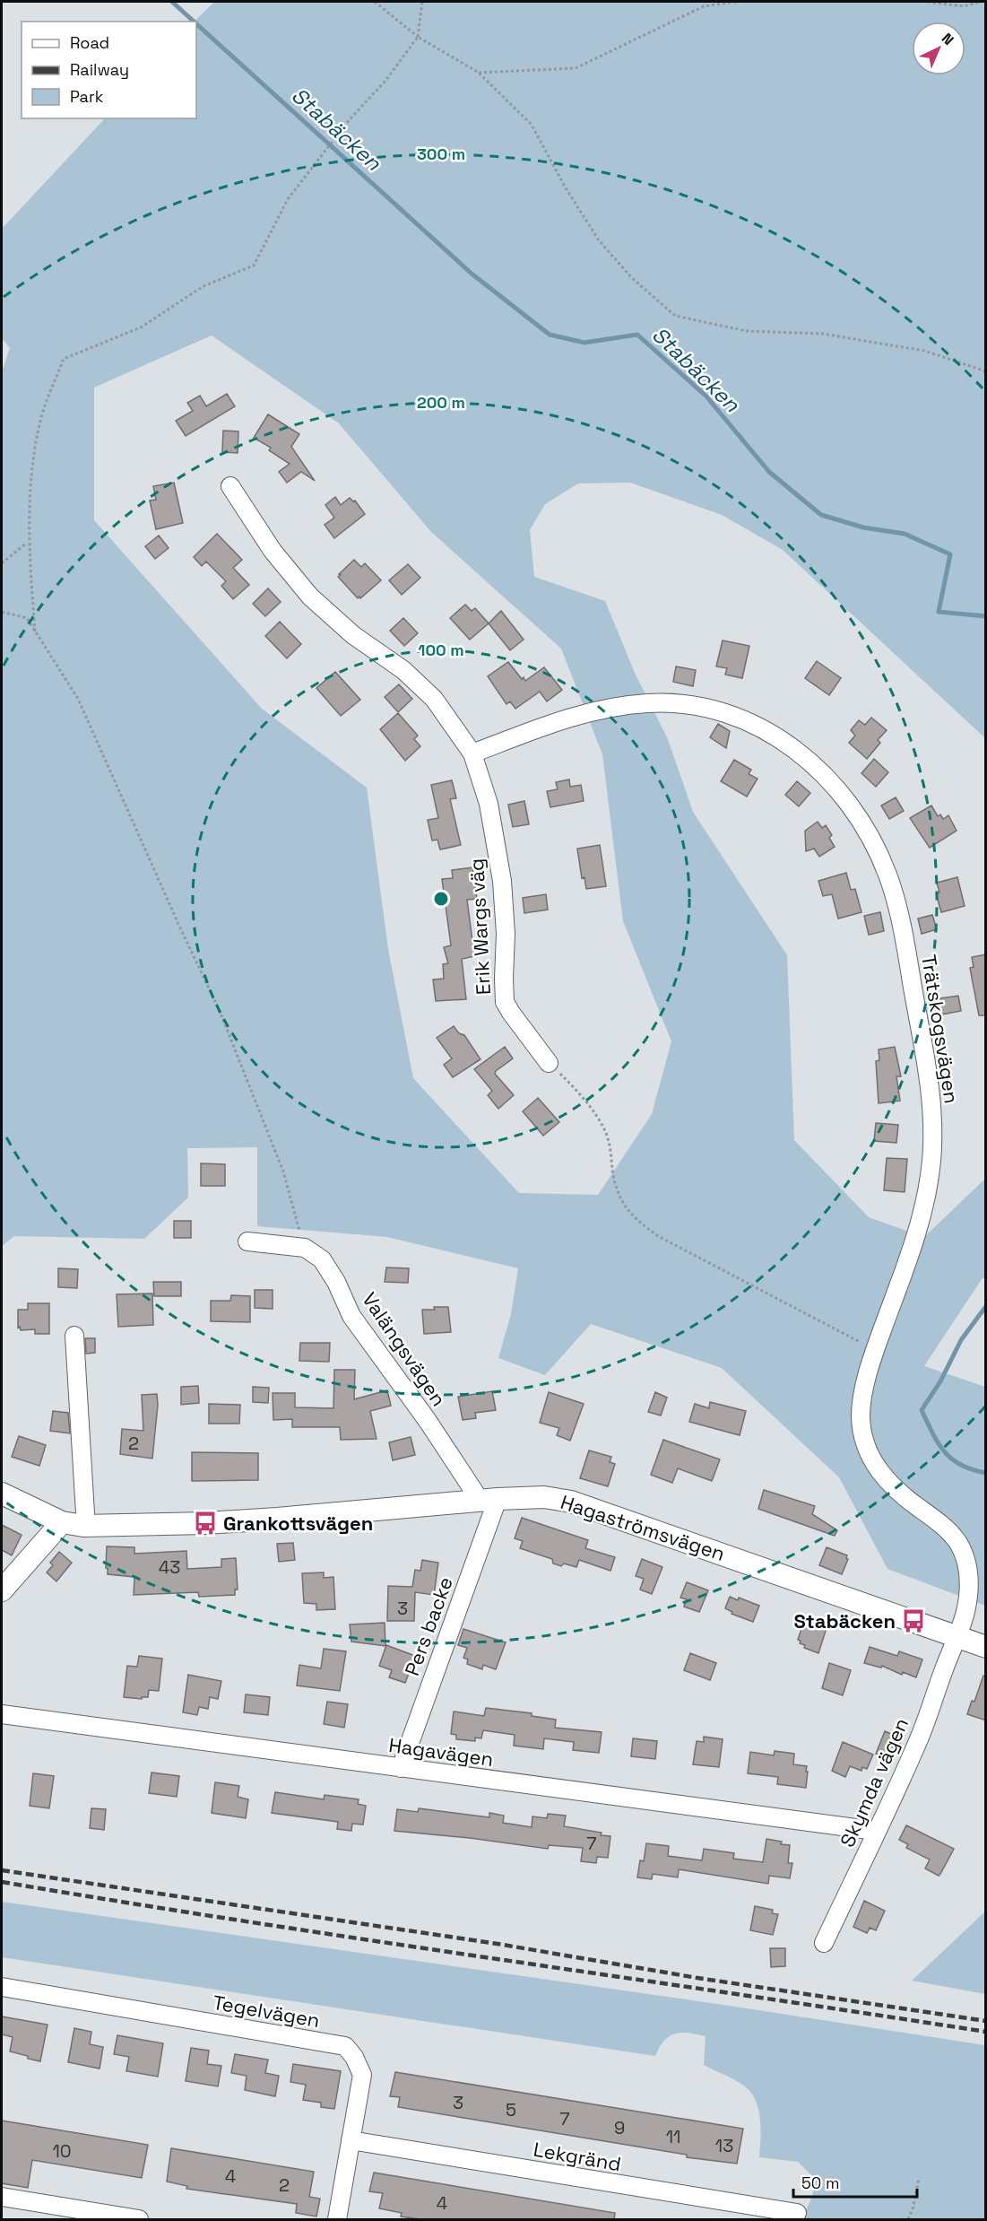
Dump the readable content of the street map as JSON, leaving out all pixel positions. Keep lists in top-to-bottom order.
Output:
{
  "streets": {
    "street": [
      "Erik Wargs väg",
      "Trätskogsvägen",
      "Valängsvägen",
      "Hagaströmsvägen",
      "Pers backe",
      "Hagavägen",
      "Skymda vägen",
      "Tegelvägen",
      "Lekgränd"
    ]
  },
  "crossings": [
    ["Erik Wargs väg", "Trätskogsvägen"],
    ["Trätskogsvägen", "Hagaströmsvägen"],
    ["Trätskogsvägen", "Skymda vägen"],
    ["Valängsvägen", "Hagaströmsvägen"],
    ["Valängsvägen", "Pers backe"],
    ["Hagaströmsvägen", "Pers backe"],
    ["Hagaströmsvägen", "Skymda vägen"],
    ["Pers backe", "Hagavägen"],
    ["Hagavägen", "Skymda vägen"],
    ["Tegelvägen", "Lekgränd"]
  ],
  "water": ["Stabäcken"],
  "places": {
    "bus stop": ["Grankottsvägen", "Stabäcken"]
  },
  "house_numbers": [
    "2",
    "43",
    "3",
    "7",
    "3",
    "5",
    "7",
    "9",
    "11",
    "13",
    "10",
    "4",
    "2",
    "4"
  ],
  "legend": ["Road", "Railway", "Park"],
  "scale_bar": "50 m",
  "north": "top right",
  "rings": ["300 m", "200 m", "100 m"]
}
